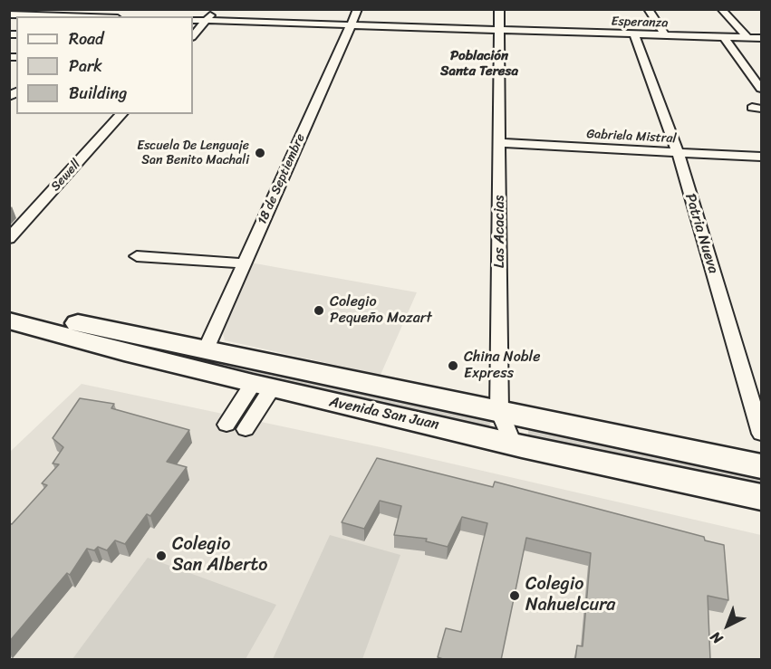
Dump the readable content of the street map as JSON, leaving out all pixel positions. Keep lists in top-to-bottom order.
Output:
{
  "streets": {
    "main road": ["Avenida San Juan"],
    "street": [
      "Esperanza",
      "Gabriela Mistral",
      "Sewell",
      "18 de Septiembre",
      "Las Acacias",
      "Patria Nueva"
    ]
  },
  "crossings": [
    ["Esperanza", "18 de Septiembre"],
    ["Esperanza", "Las Acacias"],
    ["Esperanza", "Patria Nueva"],
    ["Gabriela Mistral", "Las Acacias"],
    ["Gabriela Mistral", "Patria Nueva"],
    ["18 de Septiembre", "Avenida San Juan"],
    ["Las Acacias", "Avenida San Juan"]
  ],
  "districts": ["Población Santa Teresa"],
  "places": [
    "Escuela De Lenguaje San Benito Machali",
    "Colegio Pequeño Mozart",
    "China Noble Express",
    "Colegio San Alberto",
    "Colegio Nahuelcura"
  ],
  "legend": ["Road", "Park", "Building"],
  "north": "bottom left"
}
